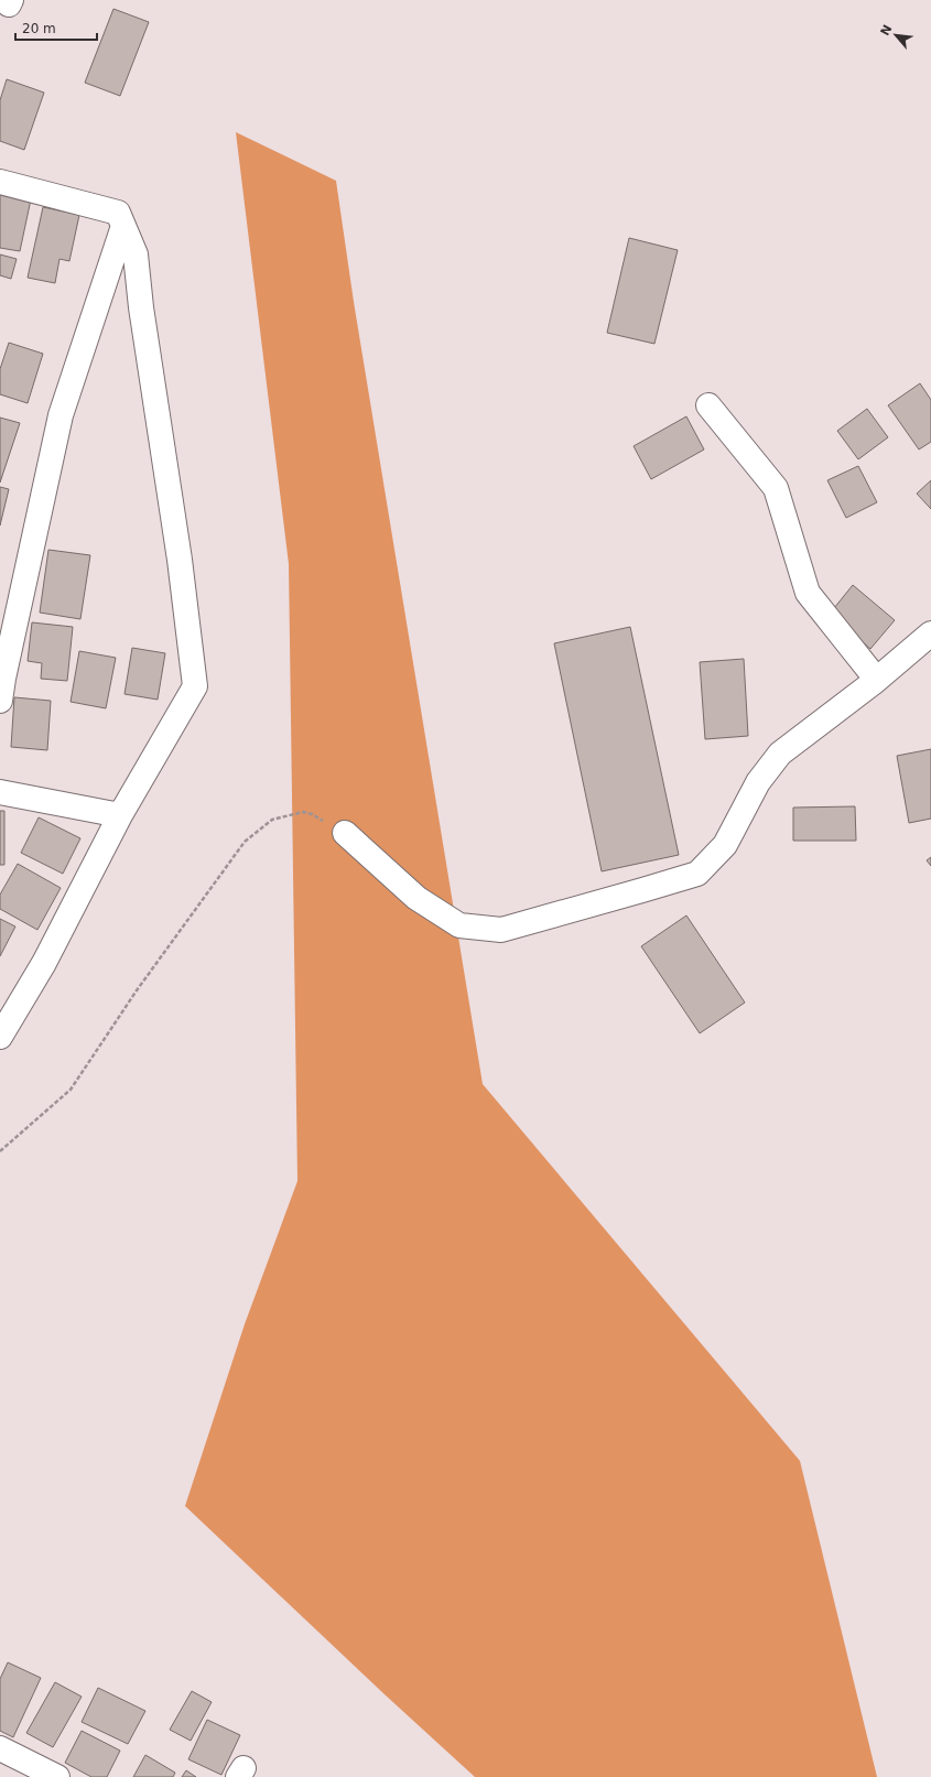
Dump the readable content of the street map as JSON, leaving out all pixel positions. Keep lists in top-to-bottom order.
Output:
{
  "scale_bar": "20 m",
  "north": "top left"
}
